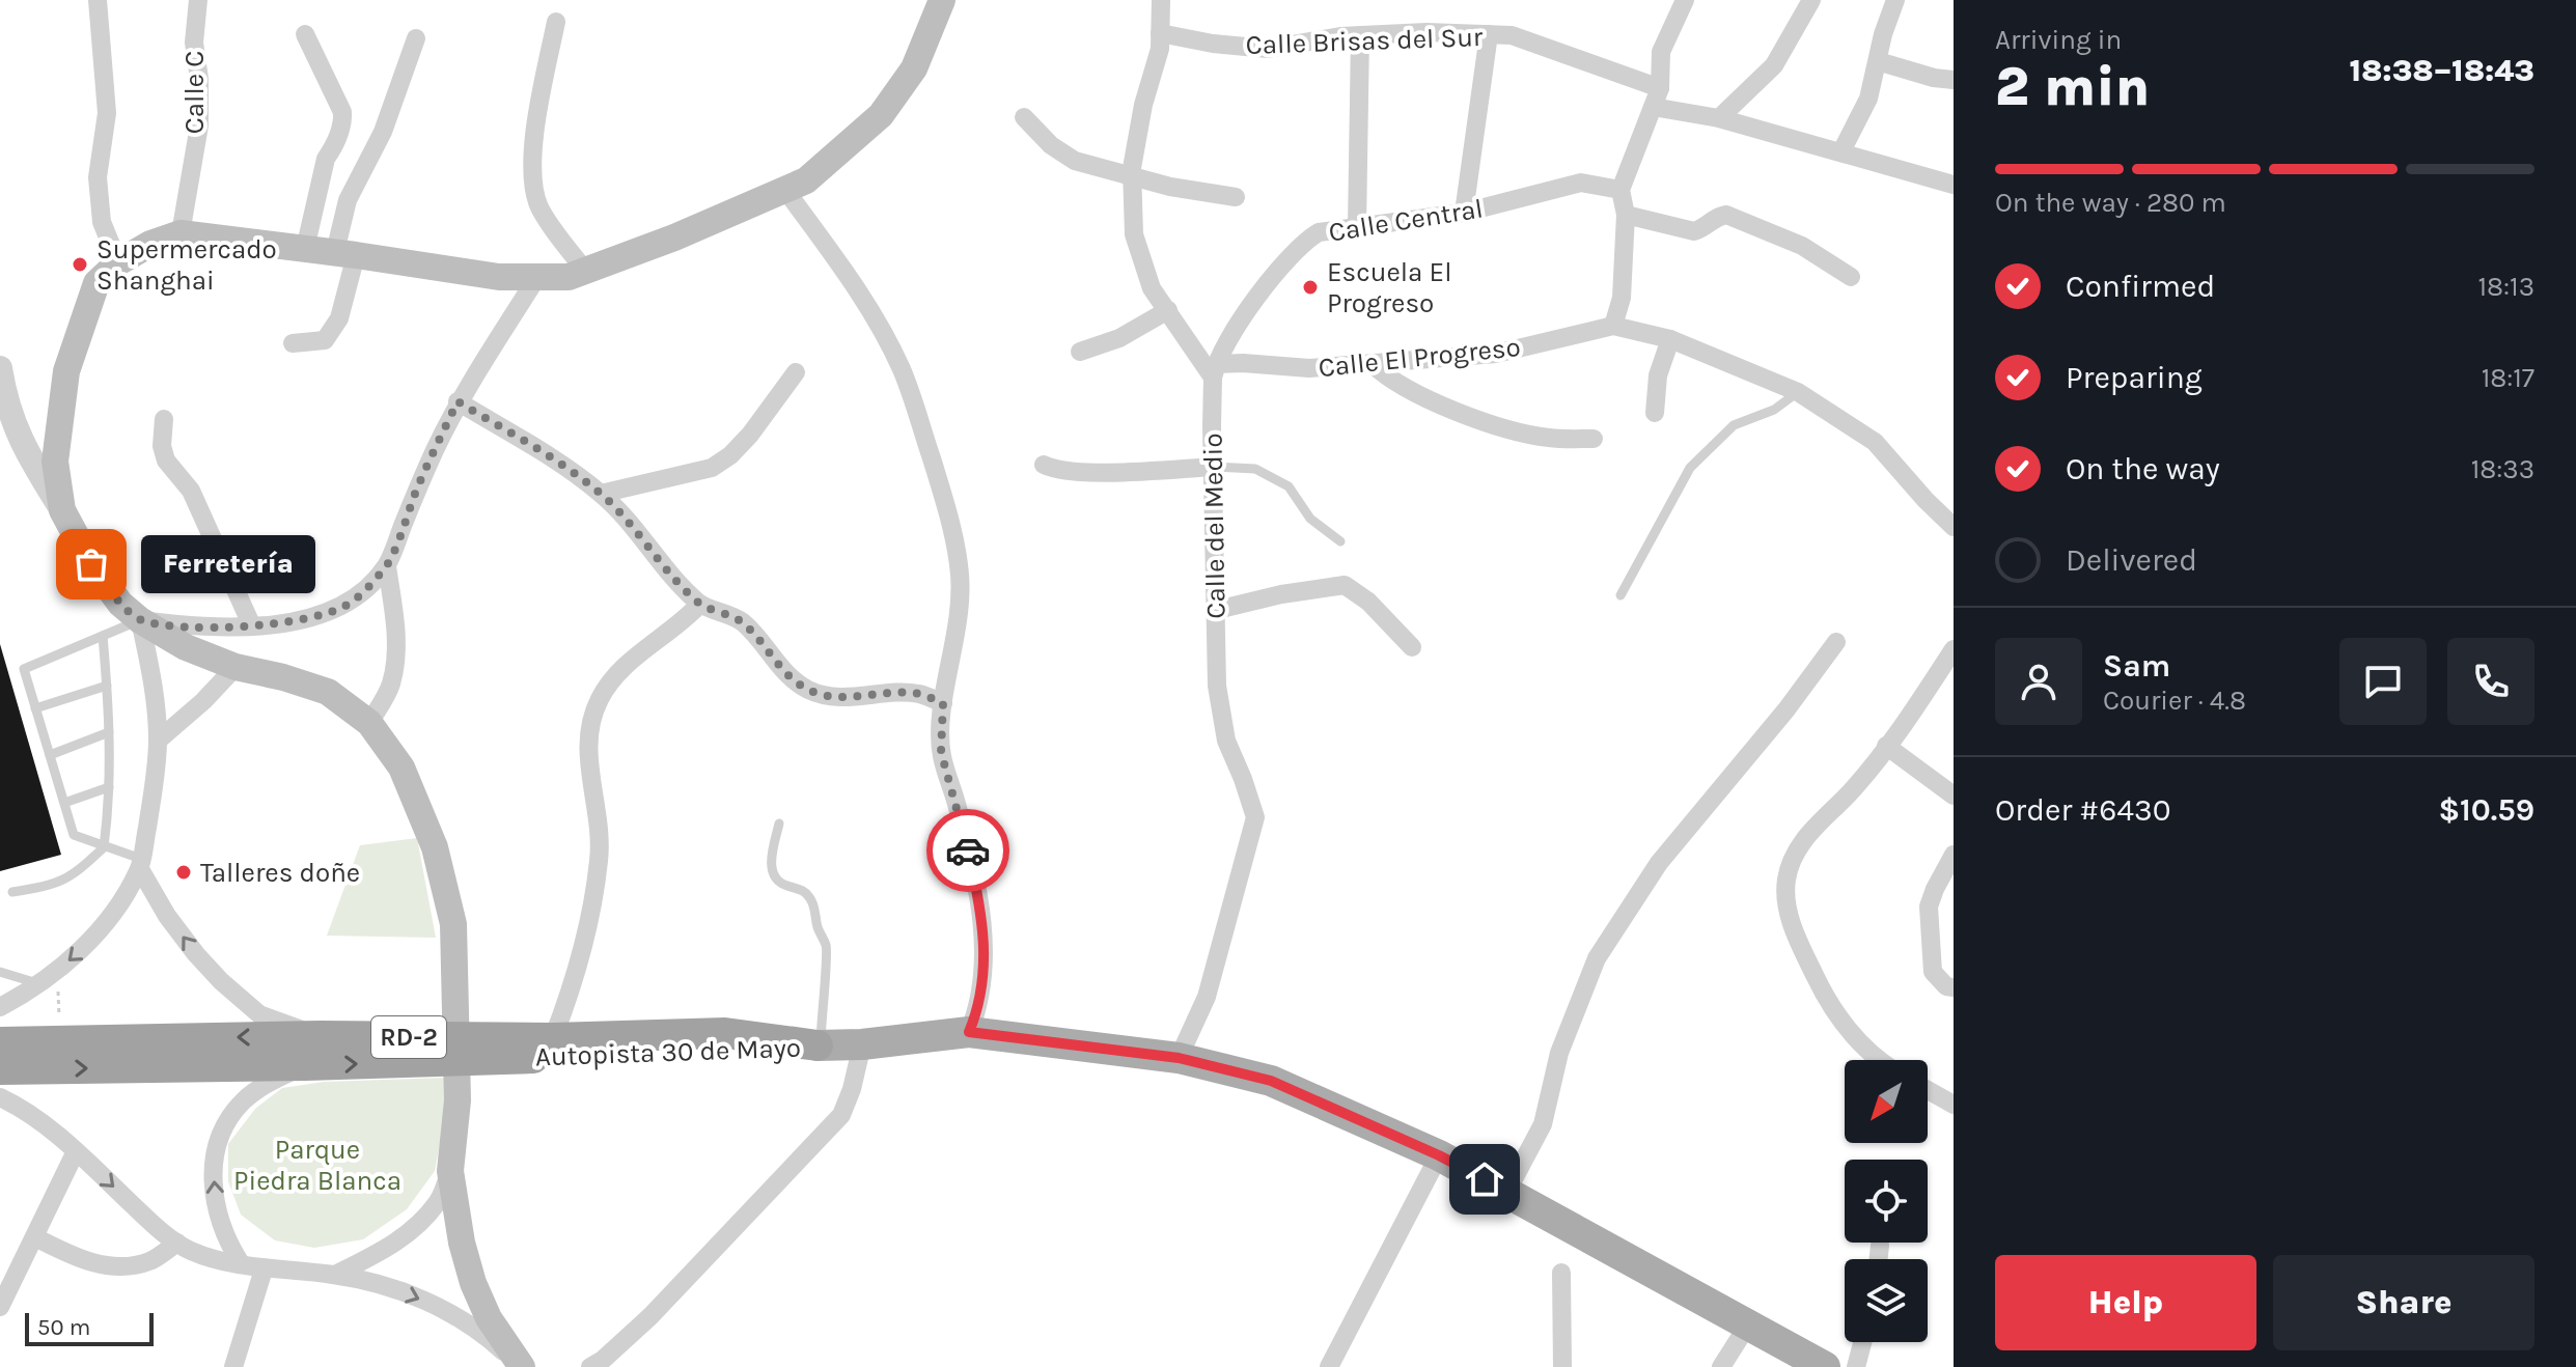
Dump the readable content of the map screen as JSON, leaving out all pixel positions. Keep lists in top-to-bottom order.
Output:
{
  "streets": {
    "highway": ["RD-2", "Autopista 30 de Mayo"],
    "street": [
      "Calle Brisas del Sur",
      "Calle C",
      "Calle Central",
      "Calle El Progreso",
      "Calle del Medio"
    ]
  },
  "crossings": [
    ["Calle Central", "Calle El Progreso"],
    ["Calle Central", "Calle del Medio"],
    ["Calle El Progreso", "Calle del Medio"],
    ["Calle del Medio", "RD-2"],
    ["RD-2", "Autopista 30 de Mayo"]
  ],
  "parks": ["Parque Piedra Blanca"],
  "places": [
    "Supermercado Shanghai",
    "Escuela El Progreso",
    "Ferretería",
    "Talleres doñe"
  ],
  "scale_bar": "50 m",
  "north": "bottom left",
  "page": {
    "heading": ["2 min", "Arriving in", "18:38–18:43"],
    "panel": [
      "Sam",
      "Courier · 4.8",
      "Order #6430",
      "$10.59"
    ],
    "bar": "On the way · 280 m",
    "list": [
      ["Confirmed", "18:13"],
      ["Preparing", "18:17"],
      ["On the way", "18:33"],
      "Delivered"
    ],
    "bubble": "Ferretería",
    "buttons": ["Help", "Share"],
    "scale": "50 m"
  }
}
